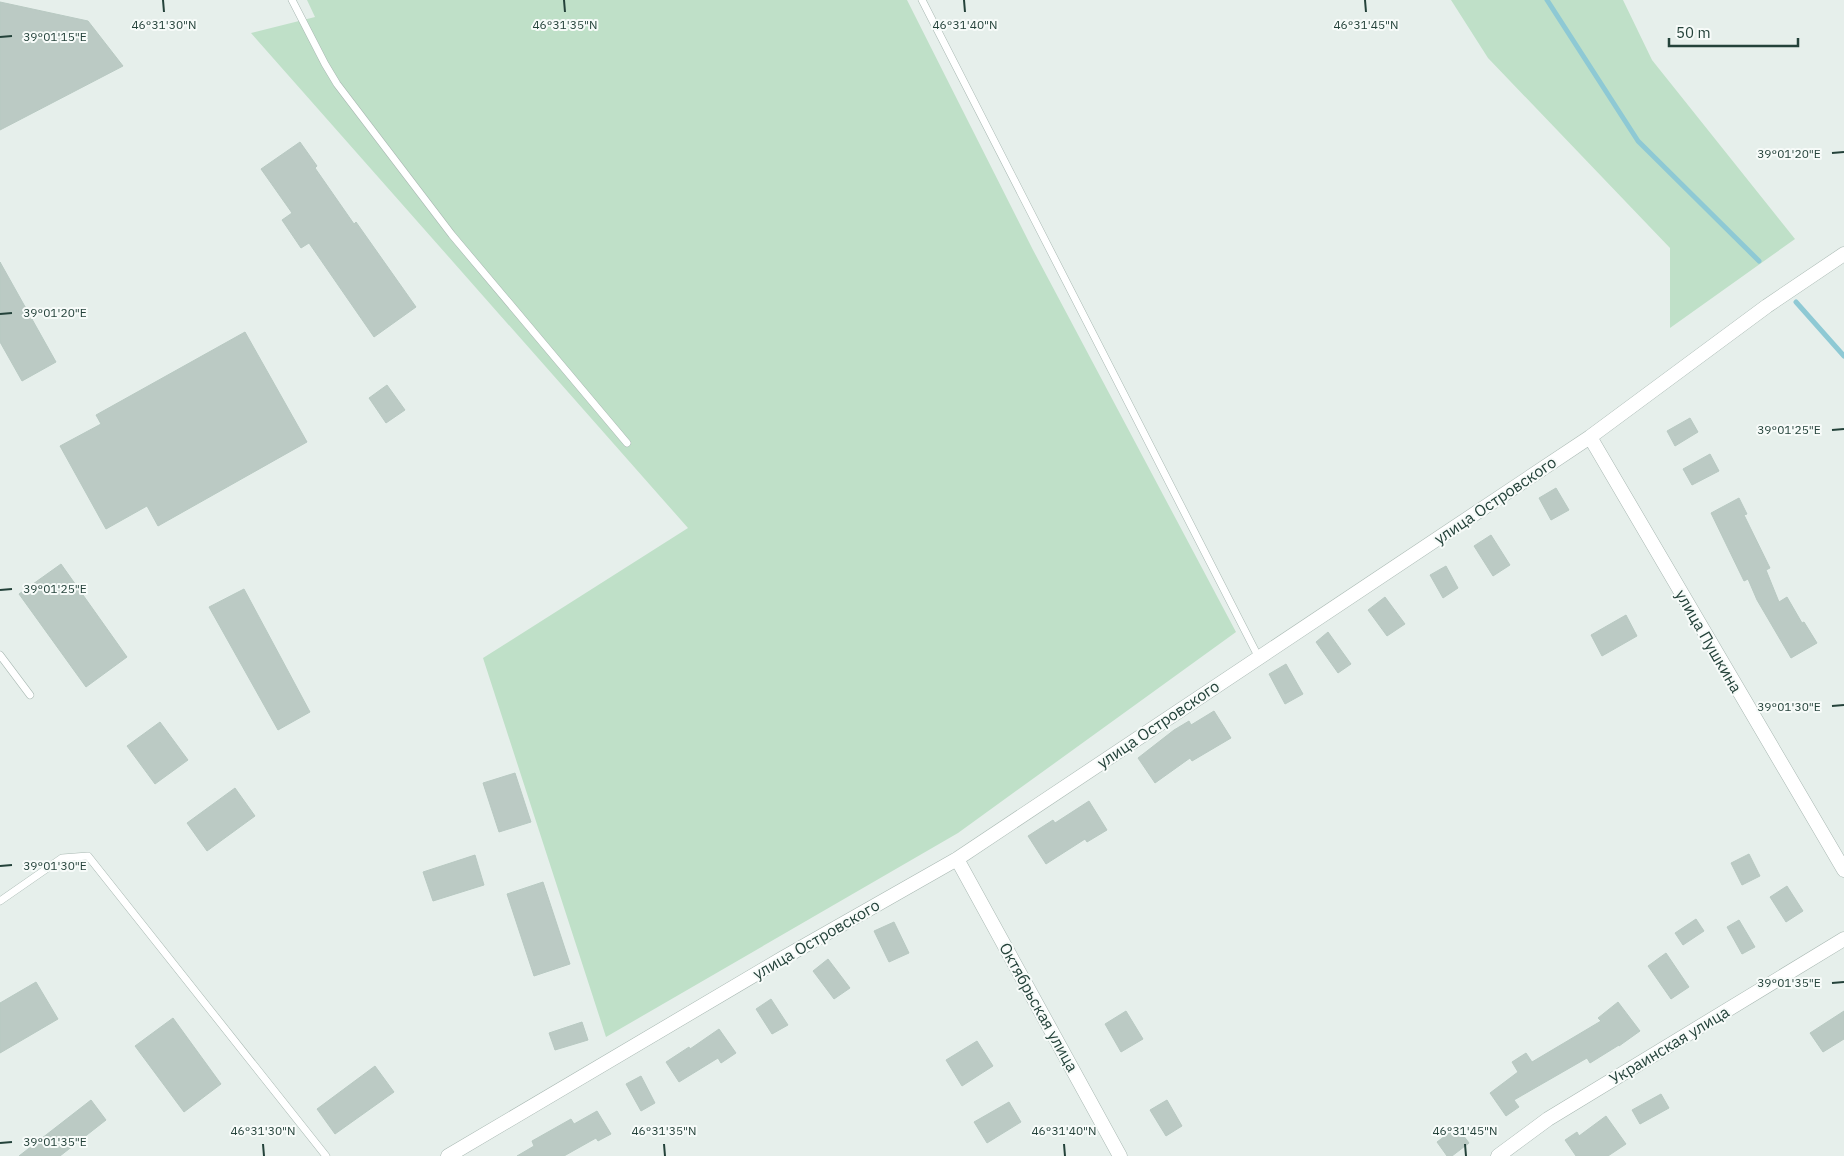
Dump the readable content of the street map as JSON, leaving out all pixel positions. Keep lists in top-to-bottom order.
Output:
{
  "streets": {
    "street": [
      "улица Островского",
      "улица Пушкина",
      "Октябрьская улица",
      "Украинская улица"
    ]
  },
  "crossings": [
    ["улица Островского", "улица Пушкина"],
    ["улица Островского", "Октябрьская улица"]
  ],
  "scale_bar": "50 m",
  "coordinates": [
    "46°31'30\"N",
    "46°31'35\"N",
    "46°31'40\"N",
    "46°31'45\"N",
    "39°01'15\"E",
    "39°01'20\"E",
    "39°01'25\"E",
    "39°01'30\"E",
    "39°01'35\"E"
  ]
}
